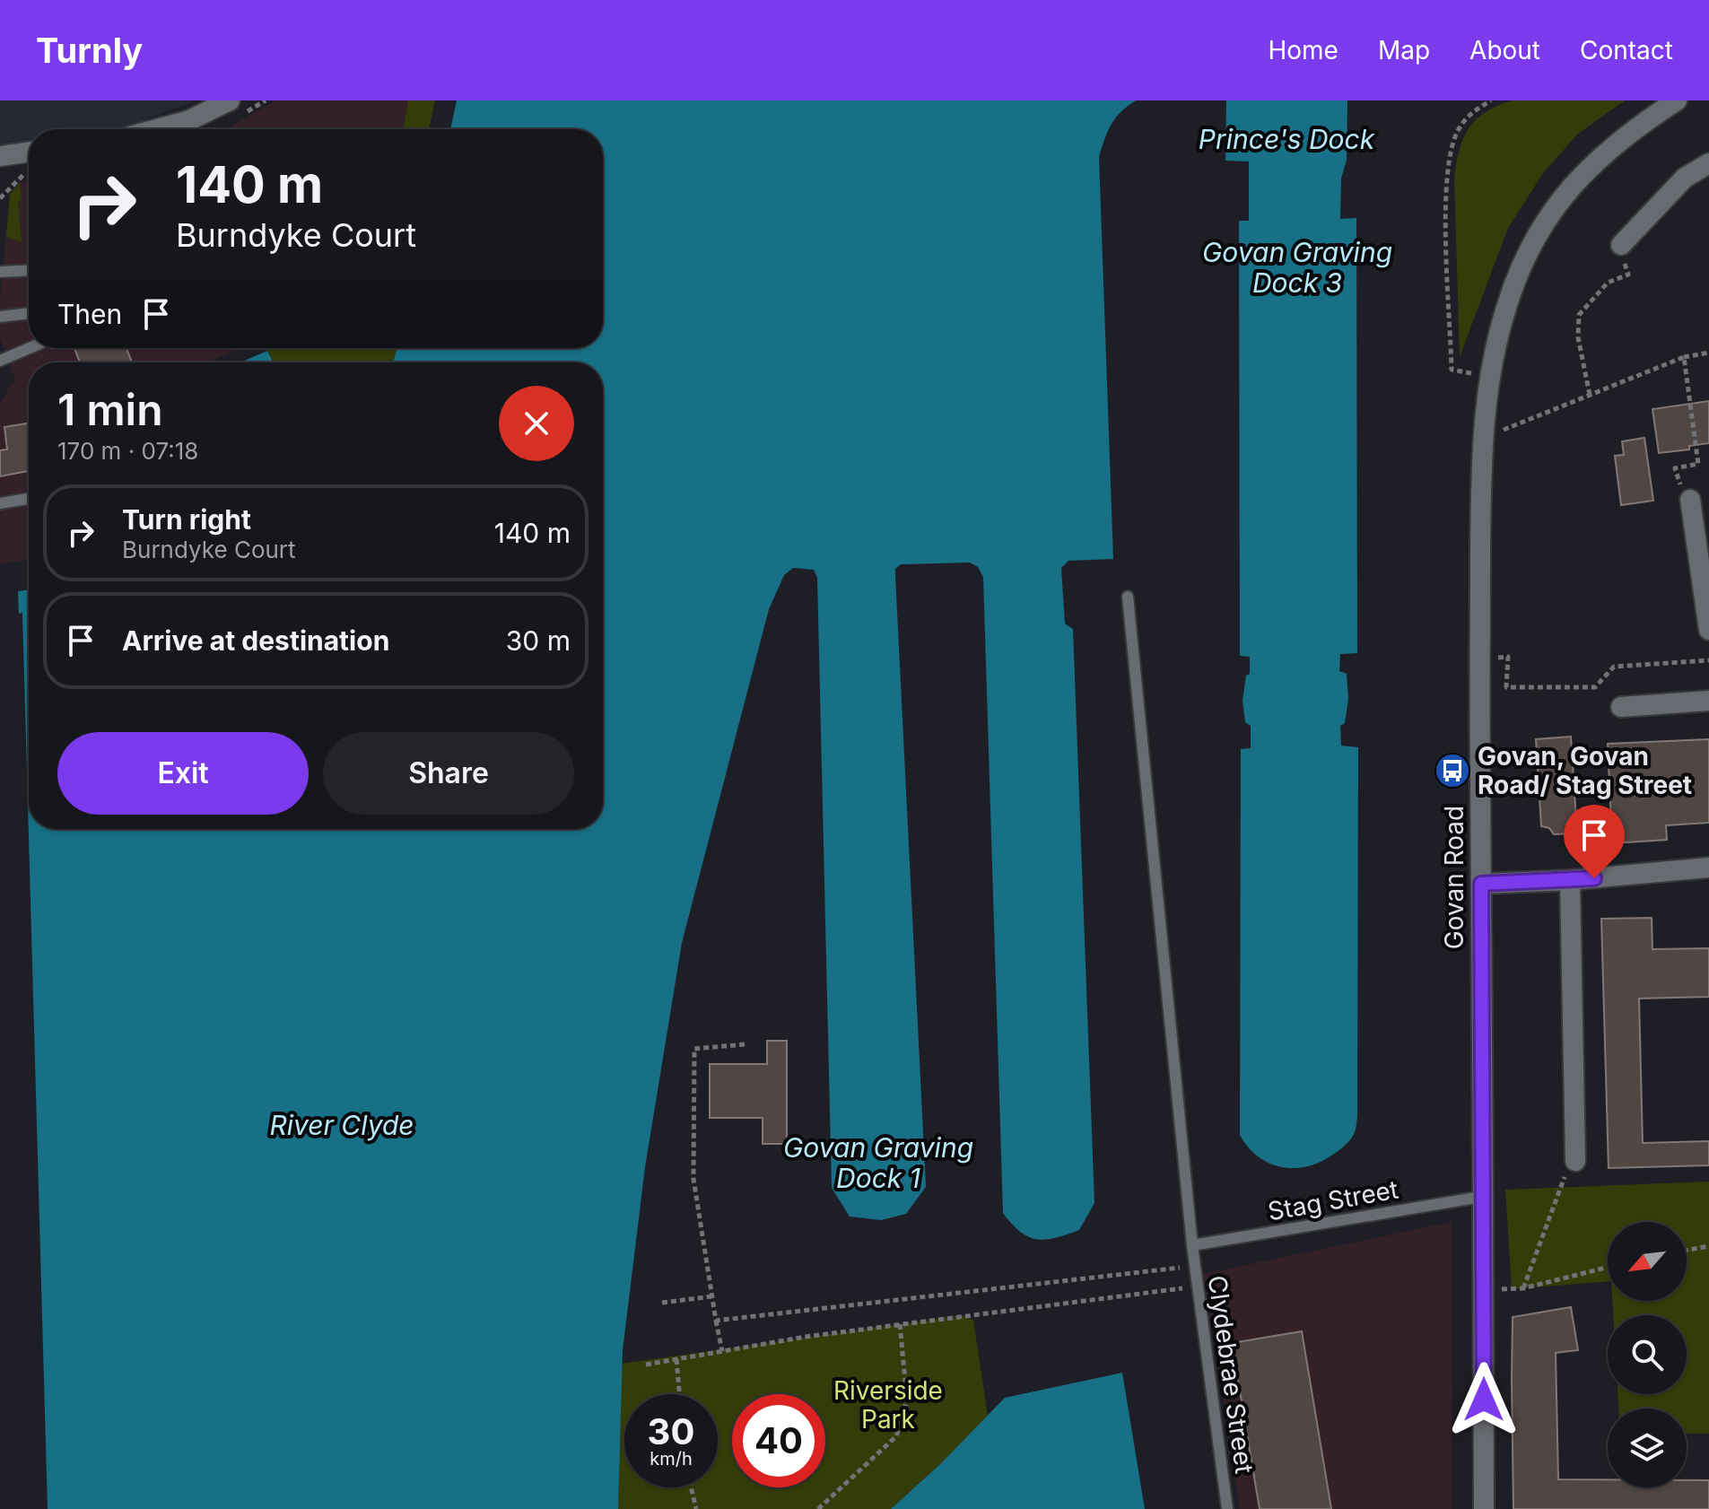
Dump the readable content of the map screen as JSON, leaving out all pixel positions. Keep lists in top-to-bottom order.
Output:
{
  "streets": {
    "street": ["Govan Road"],
    "lane": ["Stag Street", "Clydebrae Street"]
  },
  "crossings": [
    ["Govan Road", "Stag Street"],
    ["Stag Street", "Clydebrae Street"]
  ],
  "water": [
    "Prince's Dock",
    "Govan Graving Dock 3",
    "River Clyde",
    "Govan Graving Dock 1"
  ],
  "parks": ["Riverside Park"],
  "places": {
    "bus stop": ["Govan, Govan Road/ Stag Street"]
  },
  "north": "bottom left",
  "page": {
    "header": "Turnly",
    "nav": [
      "Home",
      "Map",
      "About",
      "Contact"
    ],
    "turn": ["140 m", "Burndyke Court"],
    "then": "Then",
    "heading": ["1 min", "170 m · 07:18"],
    "list": [
      {
        "name": "Turn right",
        "note": "Burndyke Court",
        "value": "140 m"
      },
      {
        "name": "Arrive at destination",
        "value": "30 m"
      }
    ],
    "buttons": ["Exit", "Share"],
    "speed": "30 km/h",
    "limit": "40"
  }
}
